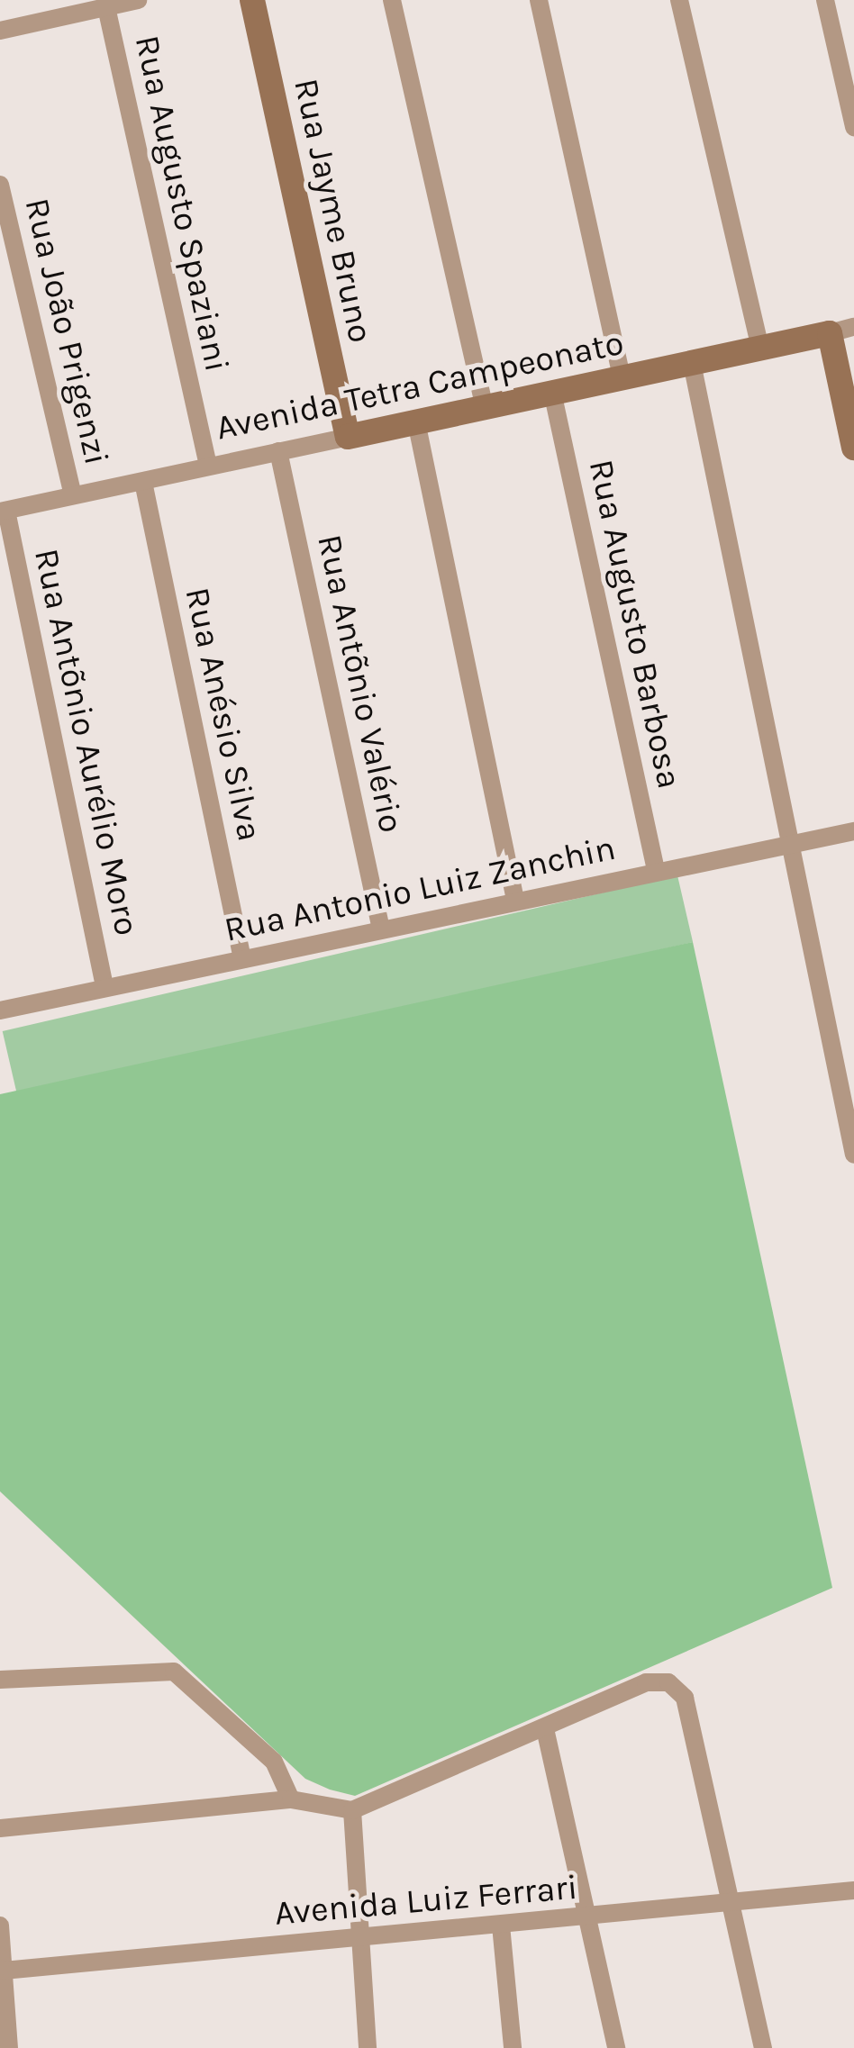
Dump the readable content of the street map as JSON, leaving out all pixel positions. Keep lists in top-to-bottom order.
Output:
{
  "streets": {
    "main road": ["Rua Jayme Bruno", "Avenida Tetra Campeonato"],
    "street": [
      "Rua Augusto Spaziani",
      "Rua João Prigenzi",
      "Rua Augusto Barbosa",
      "Rua Antõnio Valério",
      "Rua Anésio Silva",
      "Rua Antõnio Aurélio Moro",
      "Rua Antonio Luiz Zanchin",
      "Avenida Luiz Ferrari"
    ]
  },
  "crossings": [
    ["Rua Augusto Spaziani", "Avenida Tetra Campeonato"],
    ["Rua Jayme Bruno", "Avenida Tetra Campeonato"],
    ["Rua João Prigenzi", "Avenida Tetra Campeonato"],
    ["Avenida Tetra Campeonato", "Rua Augusto Barbosa"],
    ["Avenida Tetra Campeonato", "Rua Antõnio Valério"],
    ["Avenida Tetra Campeonato", "Rua Anésio Silva"],
    ["Avenida Tetra Campeonato", "Rua Antõnio Aurélio Moro"],
    ["Rua Augusto Barbosa", "Rua Antonio Luiz Zanchin"],
    ["Rua Antõnio Valério", "Rua Antonio Luiz Zanchin"],
    ["Rua Anésio Silva", "Rua Antonio Luiz Zanchin"],
    ["Rua Antõnio Aurélio Moro", "Rua Antonio Luiz Zanchin"]
  ]
}
